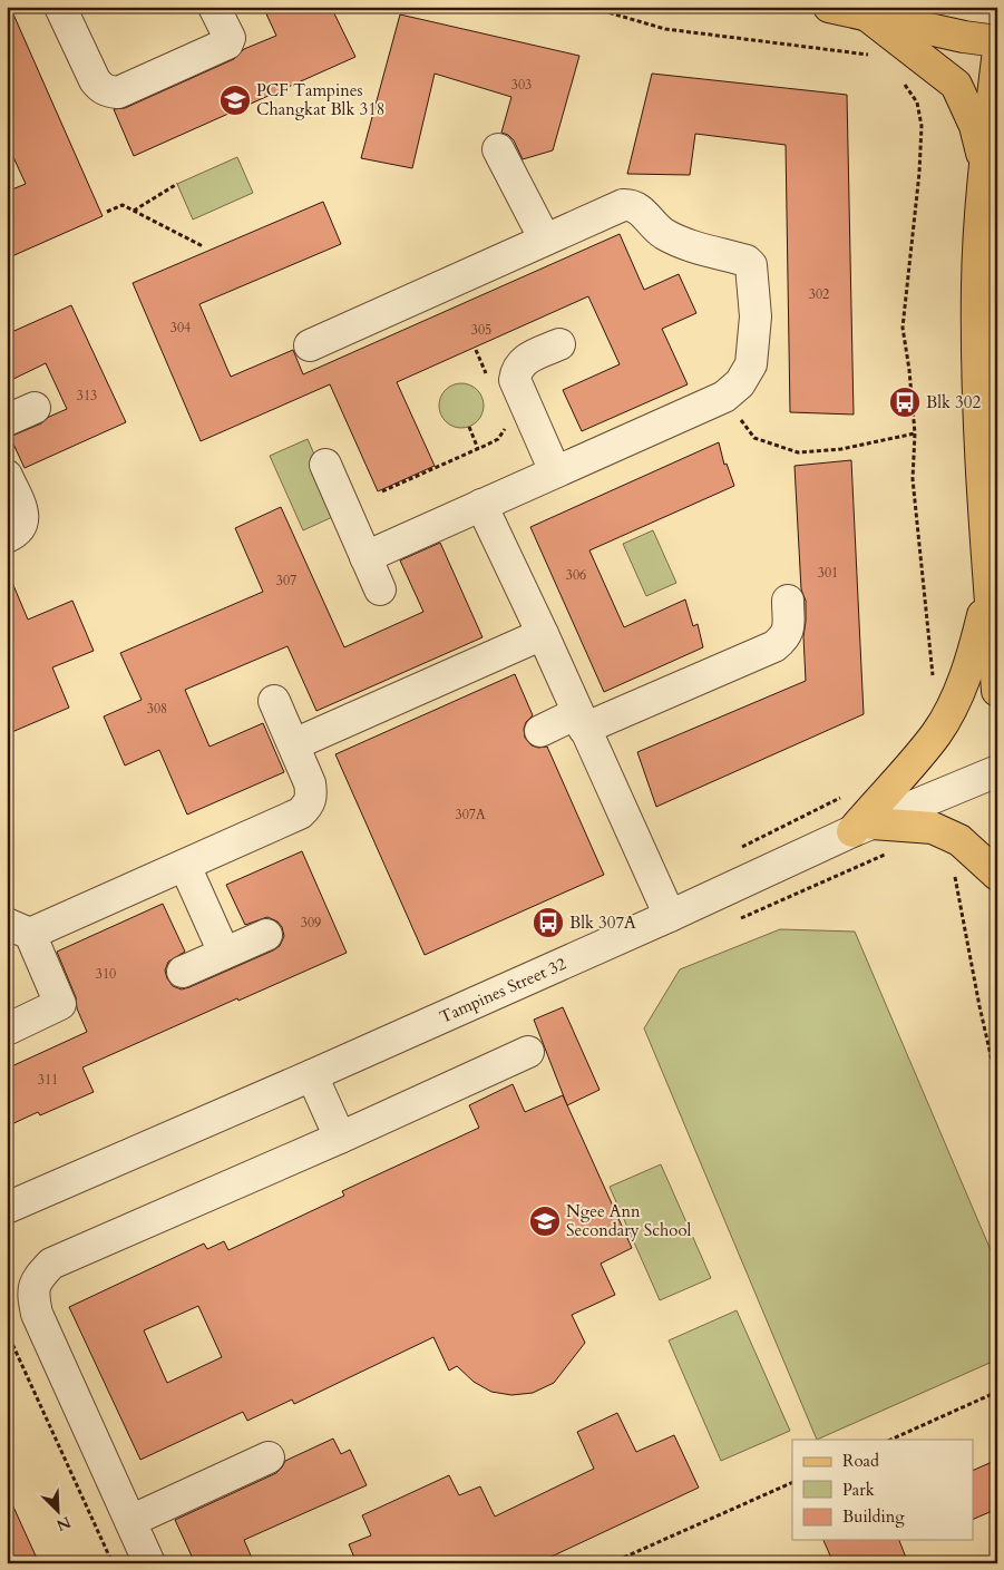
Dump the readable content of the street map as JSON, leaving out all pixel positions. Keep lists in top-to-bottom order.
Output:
{
  "streets": {
    "street": ["Tampines Street 32"]
  },
  "places": {
    "school or university": ["PCF Tampines Changkat Blk 318", "Ngee Ann Secondary School"],
    "bus stop": ["Blk 302", "Blk 307A"]
  },
  "house_numbers": [
    "303",
    "302",
    "304",
    "305",
    "313",
    "301",
    "306",
    "307",
    "308",
    "307A",
    "309",
    "310",
    "311"
  ],
  "legend": ["Road", "Park", "Building"],
  "north": "bottom right"
}
